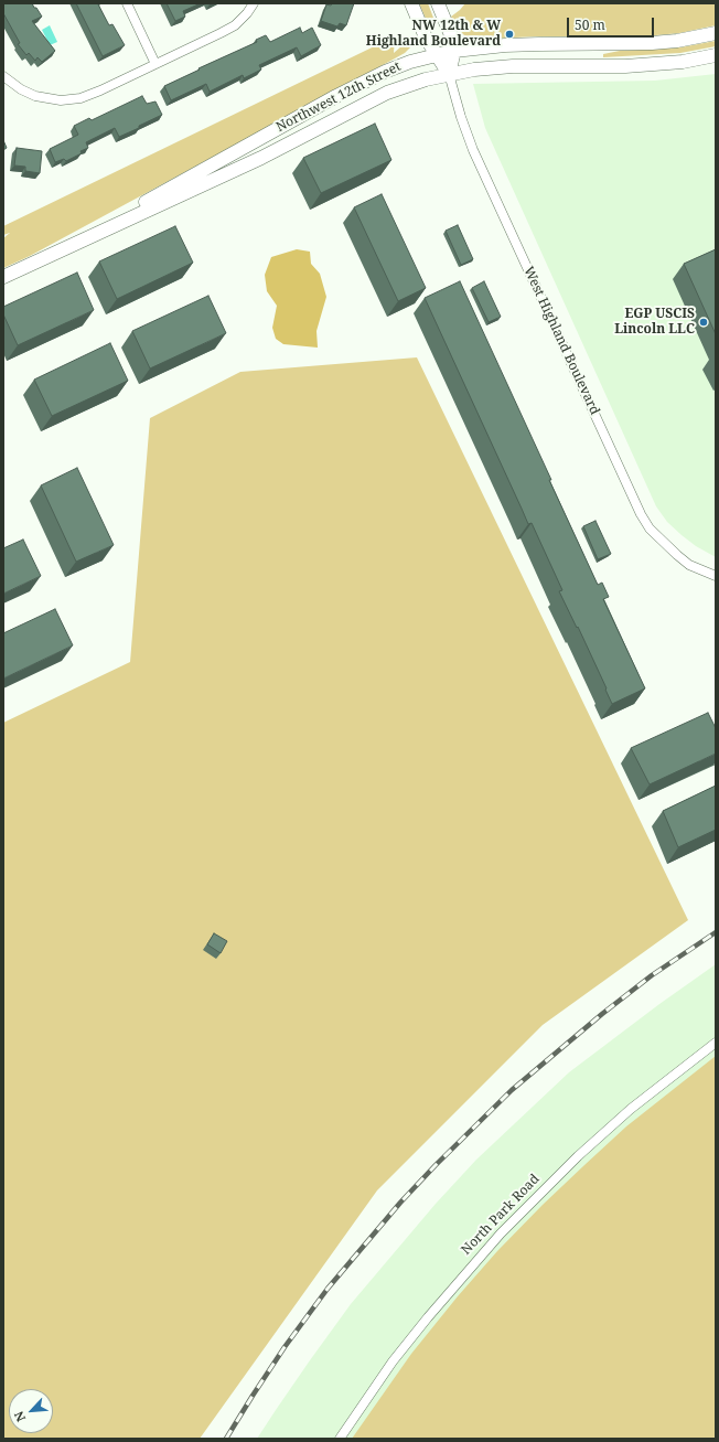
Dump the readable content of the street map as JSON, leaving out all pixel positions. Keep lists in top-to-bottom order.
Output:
{
  "streets": {
    "main road": ["Northwest 12th Street", "West Highland Boulevard"],
    "street": ["North Park Road"]
  },
  "crossings": [
    ["Northwest 12th Street", "West Highland Boulevard"]
  ],
  "places": ["NW 12th & W Highland Boulevard", "EGP USCIS Lincoln LLC"],
  "scale_bar": "50 m",
  "north": "bottom left"
}
